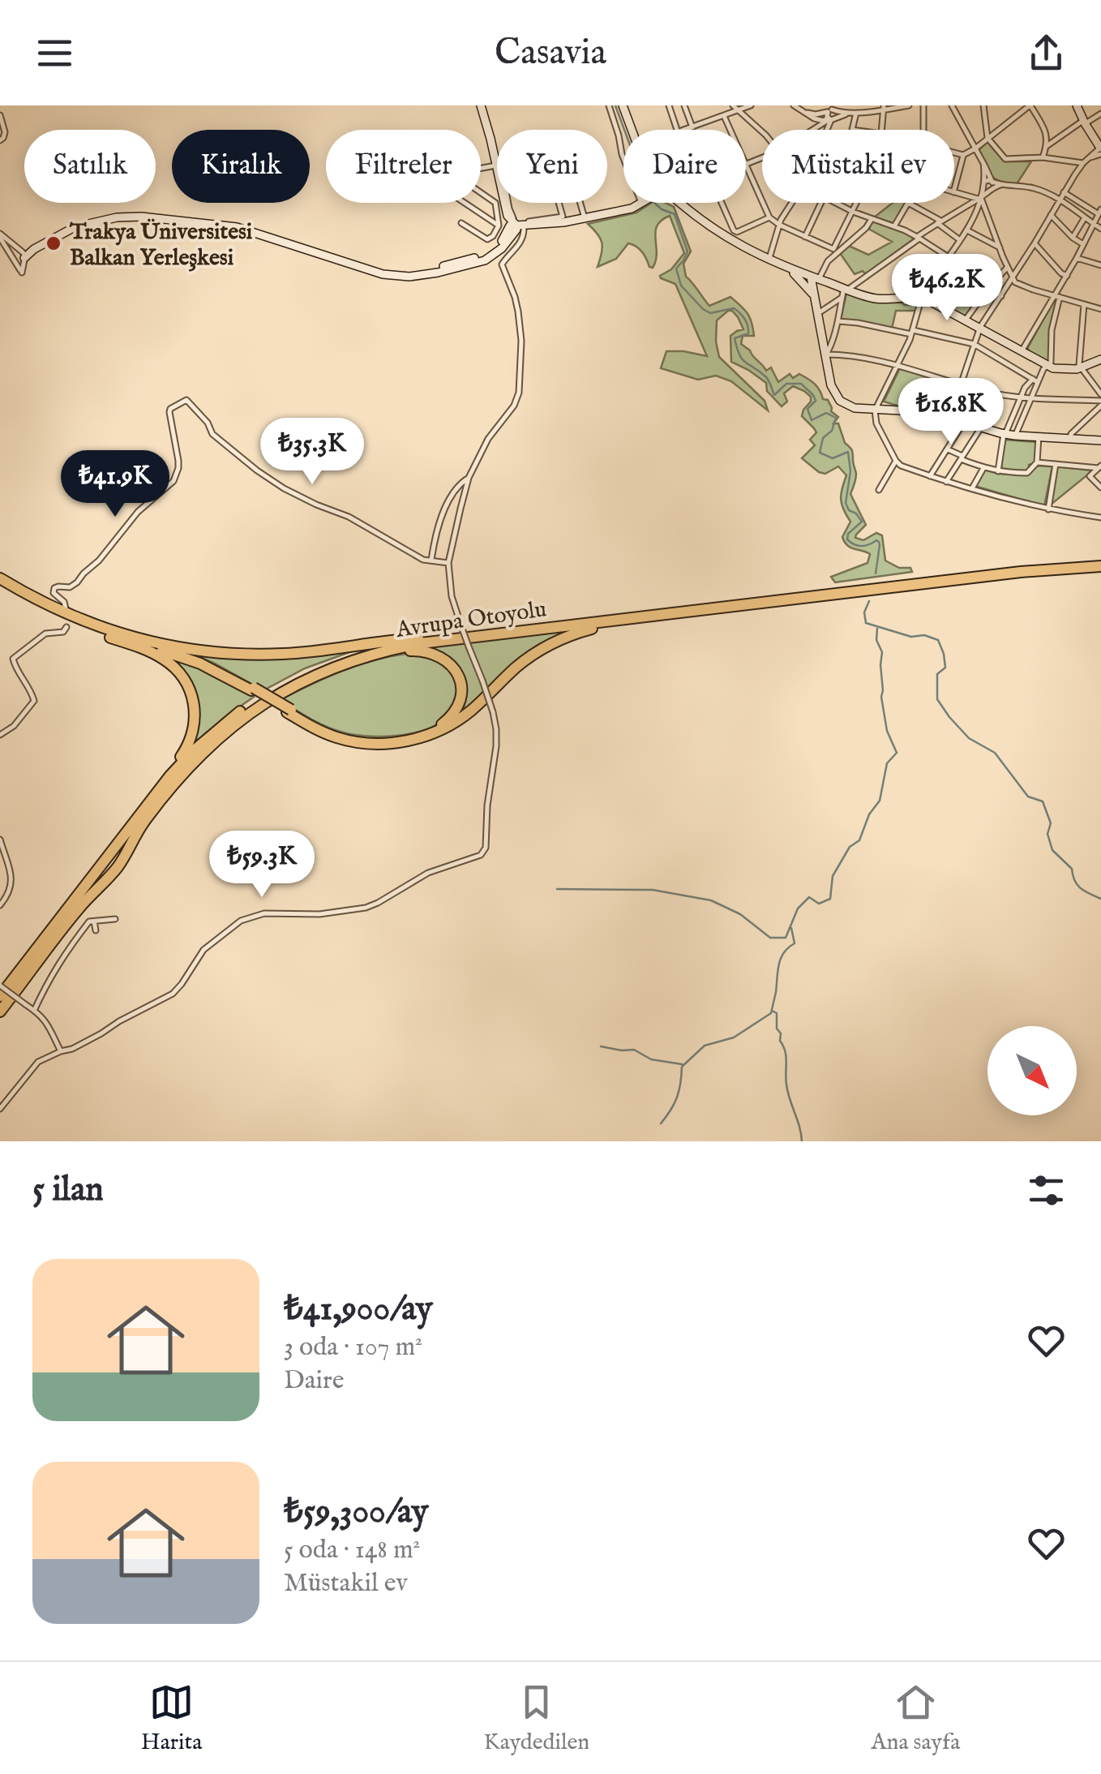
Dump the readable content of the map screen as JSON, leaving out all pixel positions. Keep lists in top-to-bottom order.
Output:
{
  "streets": {
    "highway": ["Avrupa Otoyolu"]
  },
  "places": ["Trakya Üniversitesi Balkan Yerleşkesi"],
  "north": "bottom right",
  "page": {
    "header": "Casavia",
    "chip": [
      "Satılık",
      "Kiralık",
      "Filtreler",
      "Yeni",
      "Daire",
      "Müstakil ev"
    ],
    "price": [
      "₺46.2K",
      "₺16.8K",
      "₺35.3K",
      "₺41.9K",
      "₺59.3K"
    ],
    "heading": "5 ilan",
    "list": [
      {
        "name": "₺41,900/ay",
        "note": "3 oda · 107 m² · Daire"
      },
      {
        "name": "₺59,300/ay",
        "note": "5 oda · 148 m² · Müstakil ev"
      }
    ],
    "tabs": ["Harita", "Kaydedilen", "Ana sayfa"]
  }
}
